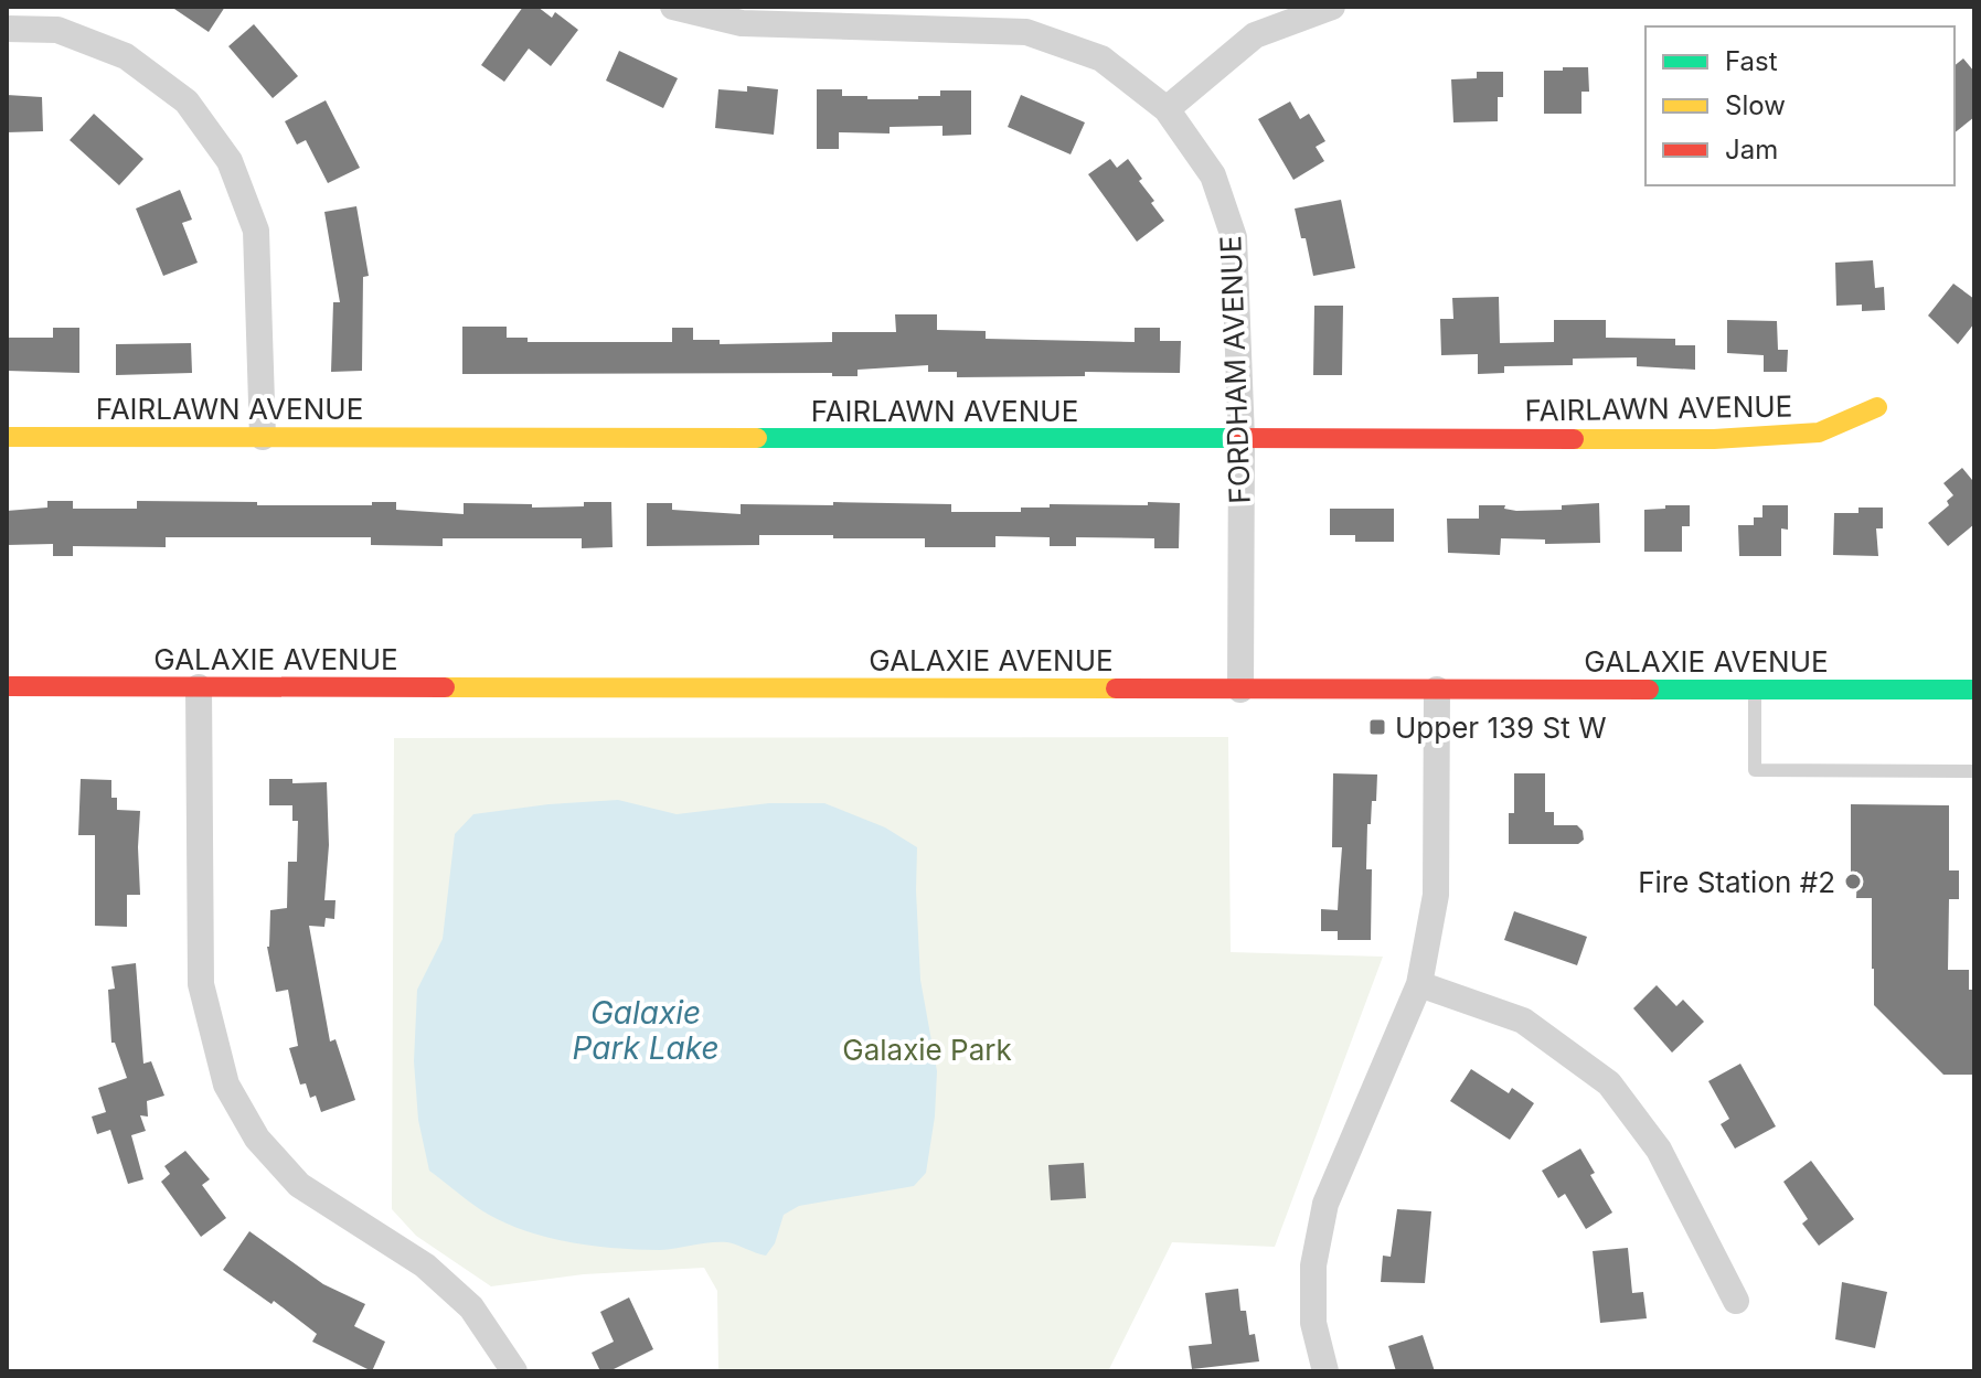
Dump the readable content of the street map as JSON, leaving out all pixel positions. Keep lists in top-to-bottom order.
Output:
{
  "streets": {
    "street": ["FORDHAM AVENUE", "FAIRLAWN AVENUE", "GALAXIE AVENUE"]
  },
  "crossings": [
    ["FORDHAM AVENUE", "FAIRLAWN AVENUE"],
    ["FORDHAM AVENUE", "GALAXIE AVENUE"]
  ],
  "water": ["Galaxie Park Lake"],
  "parks": ["Galaxie Park"],
  "places": {
    "transit": ["Upper 139 St W"],
    "other": ["Fire Station #2"]
  },
  "legend": ["Fast", "Slow", "Jam"]
}
